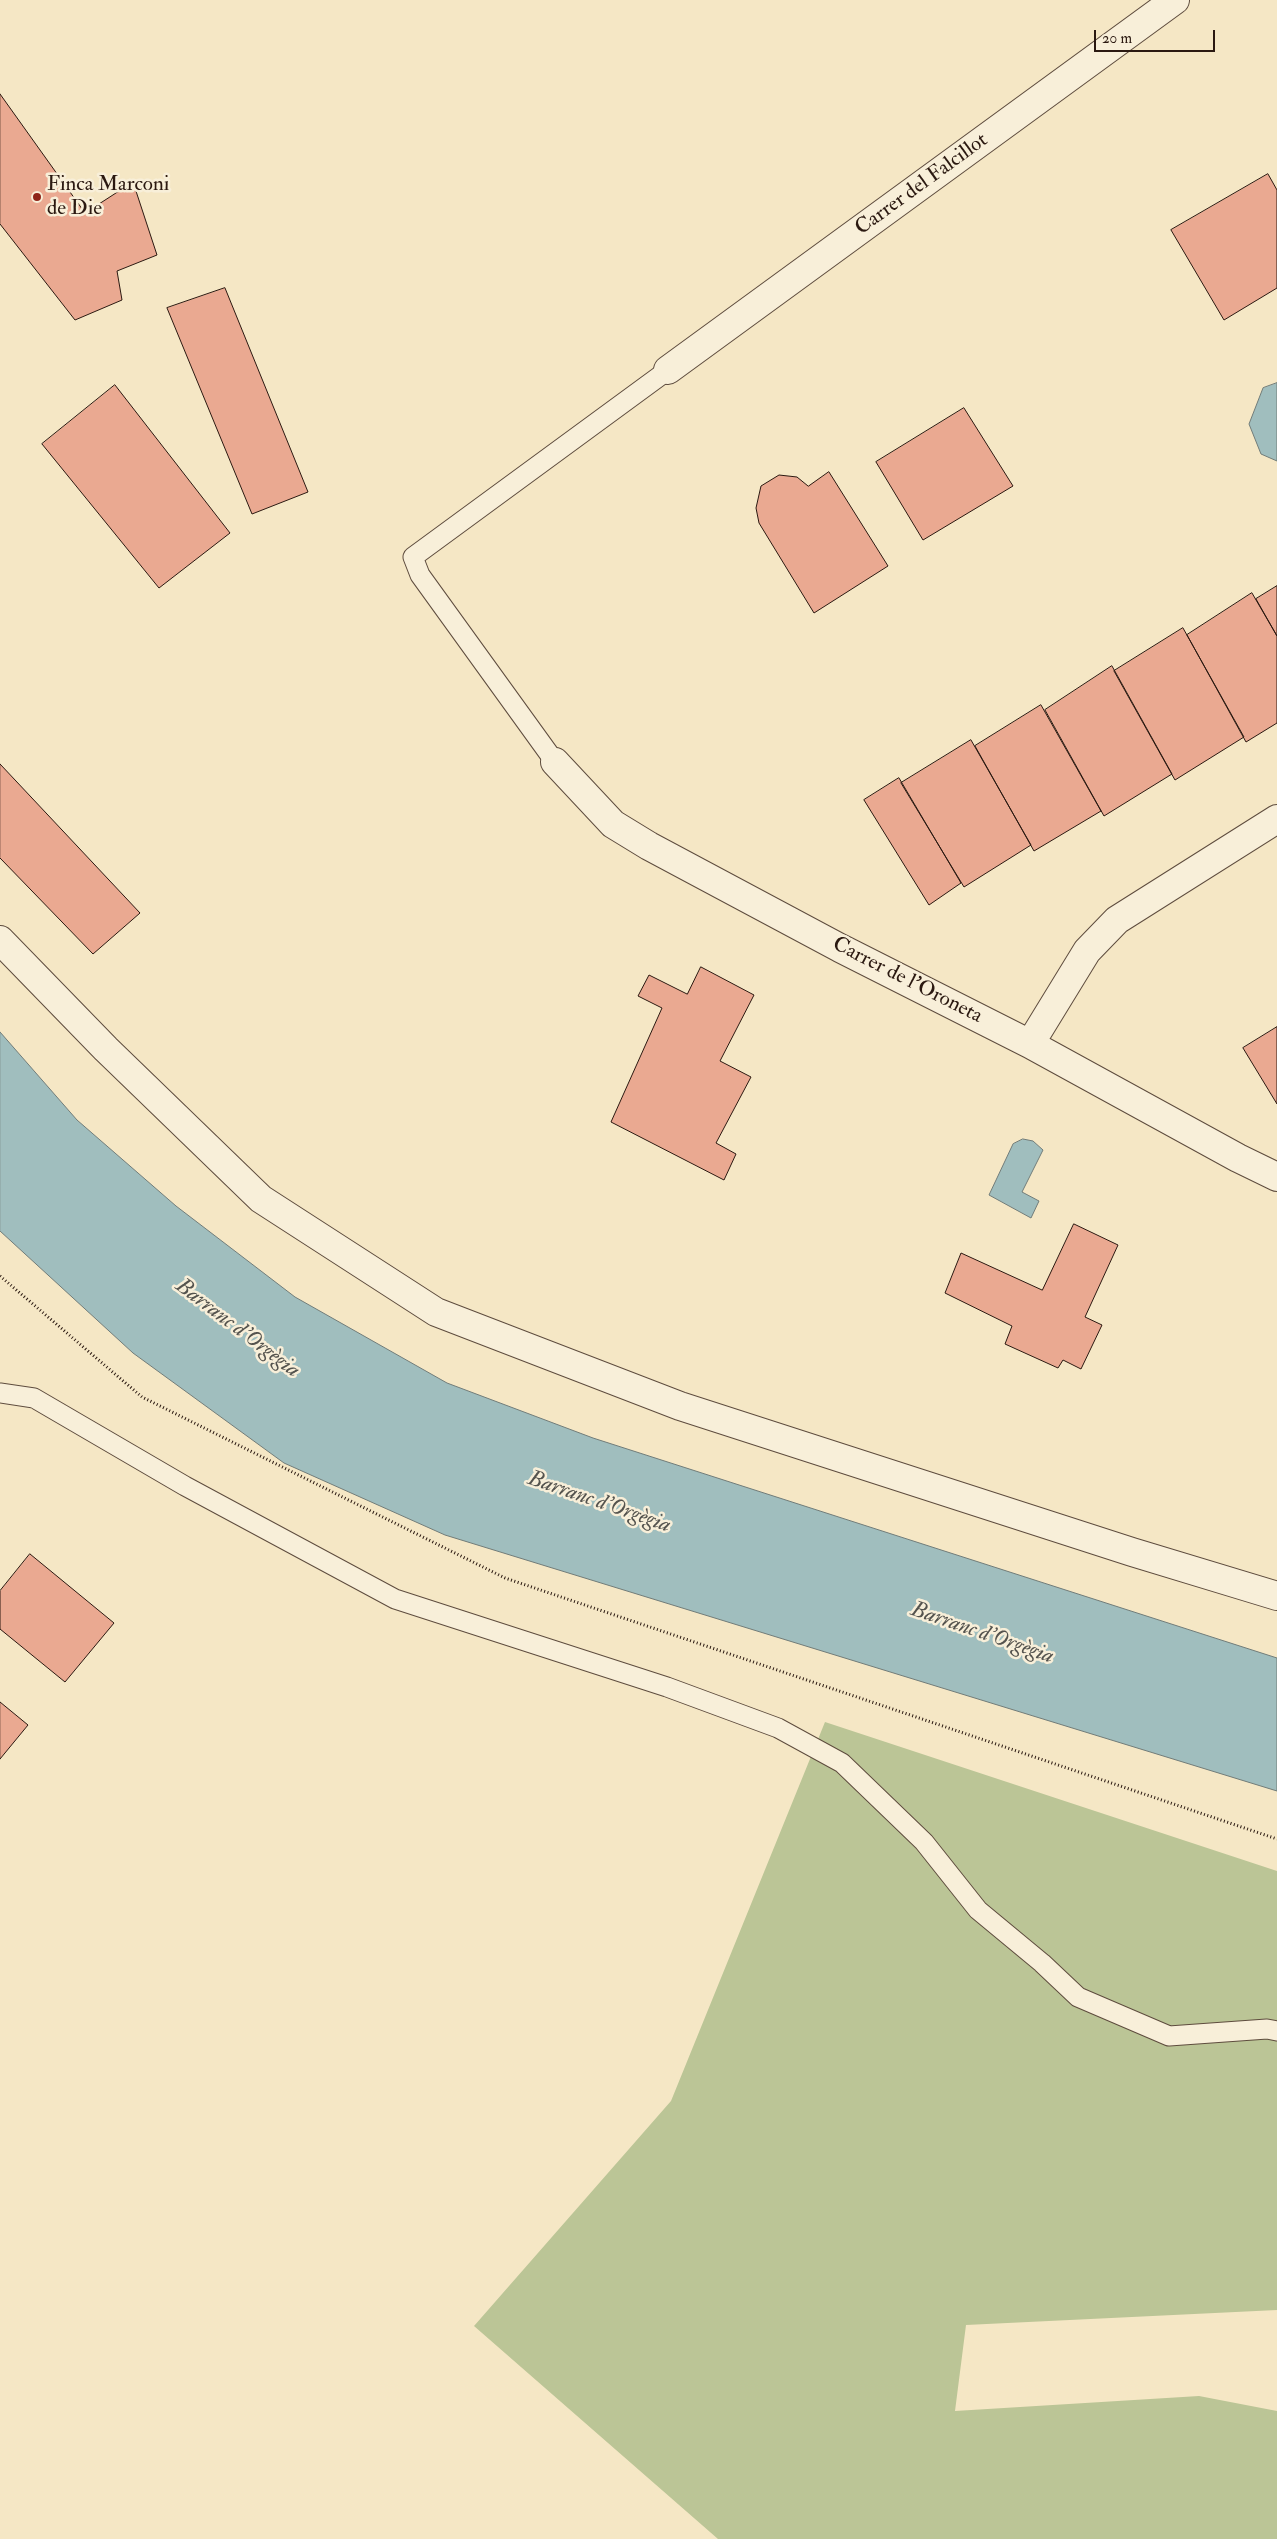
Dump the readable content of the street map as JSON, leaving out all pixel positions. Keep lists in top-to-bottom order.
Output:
{
  "streets": {
    "street": ["Carrer del Falcillot", "Carrer de l'Oroneta"]
  },
  "water": ["Barranc d'Orgègia"],
  "places": ["Finca Marconi de Die"],
  "scale_bar": "20 m"
}
